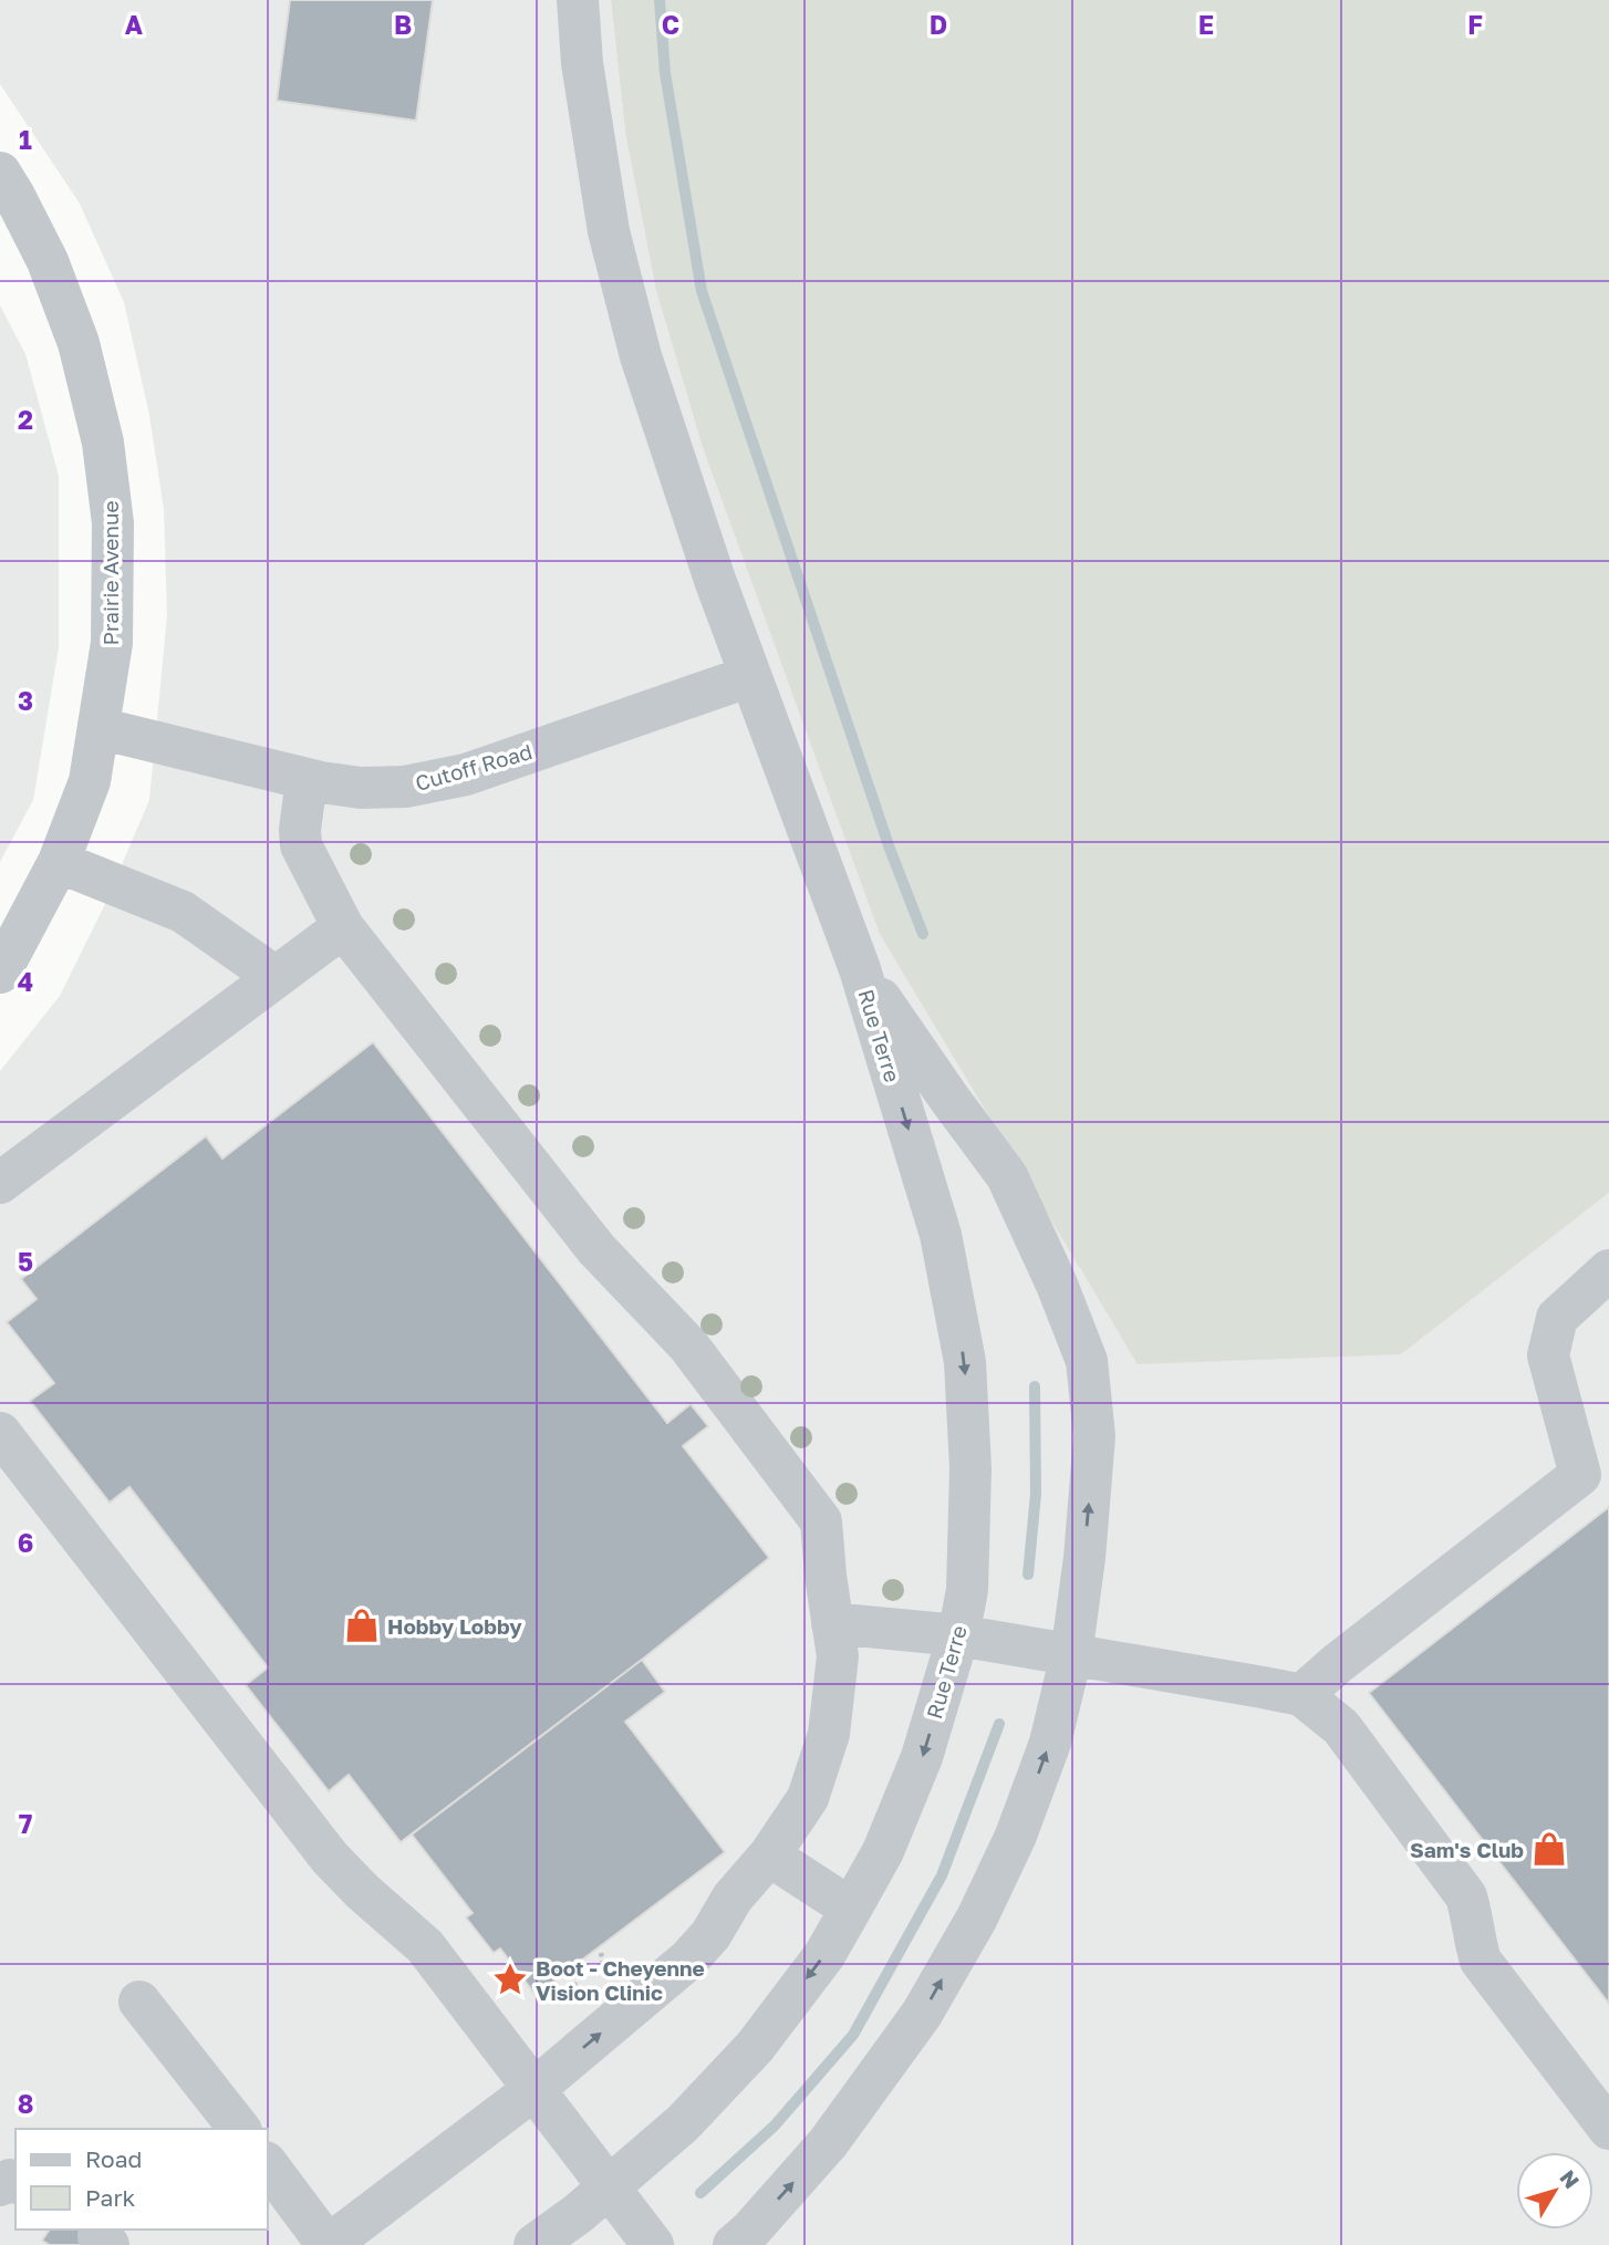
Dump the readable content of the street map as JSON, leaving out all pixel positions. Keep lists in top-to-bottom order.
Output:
{
  "streets": {
    "street": ["Prairie Avenue", "Cutoff Road", "Rue Terre"]
  },
  "crossings": [
    ["Prairie Avenue", "Cutoff Road"]
  ],
  "places": {
    "shop": ["Hobby Lobby", "Sam's Club"],
    "place": ["Boot - Cheyenne Vision Clinic"]
  },
  "legend": ["Road", "Park"],
  "north": "top right",
  "grid": {
    "columns": [
      "A",
      "B",
      "C",
      "D",
      "E",
      "F"
    ],
    "rows": [
      "1",
      "2",
      "3",
      "4",
      "5",
      "6",
      "7",
      "8"
    ]
  }
}
